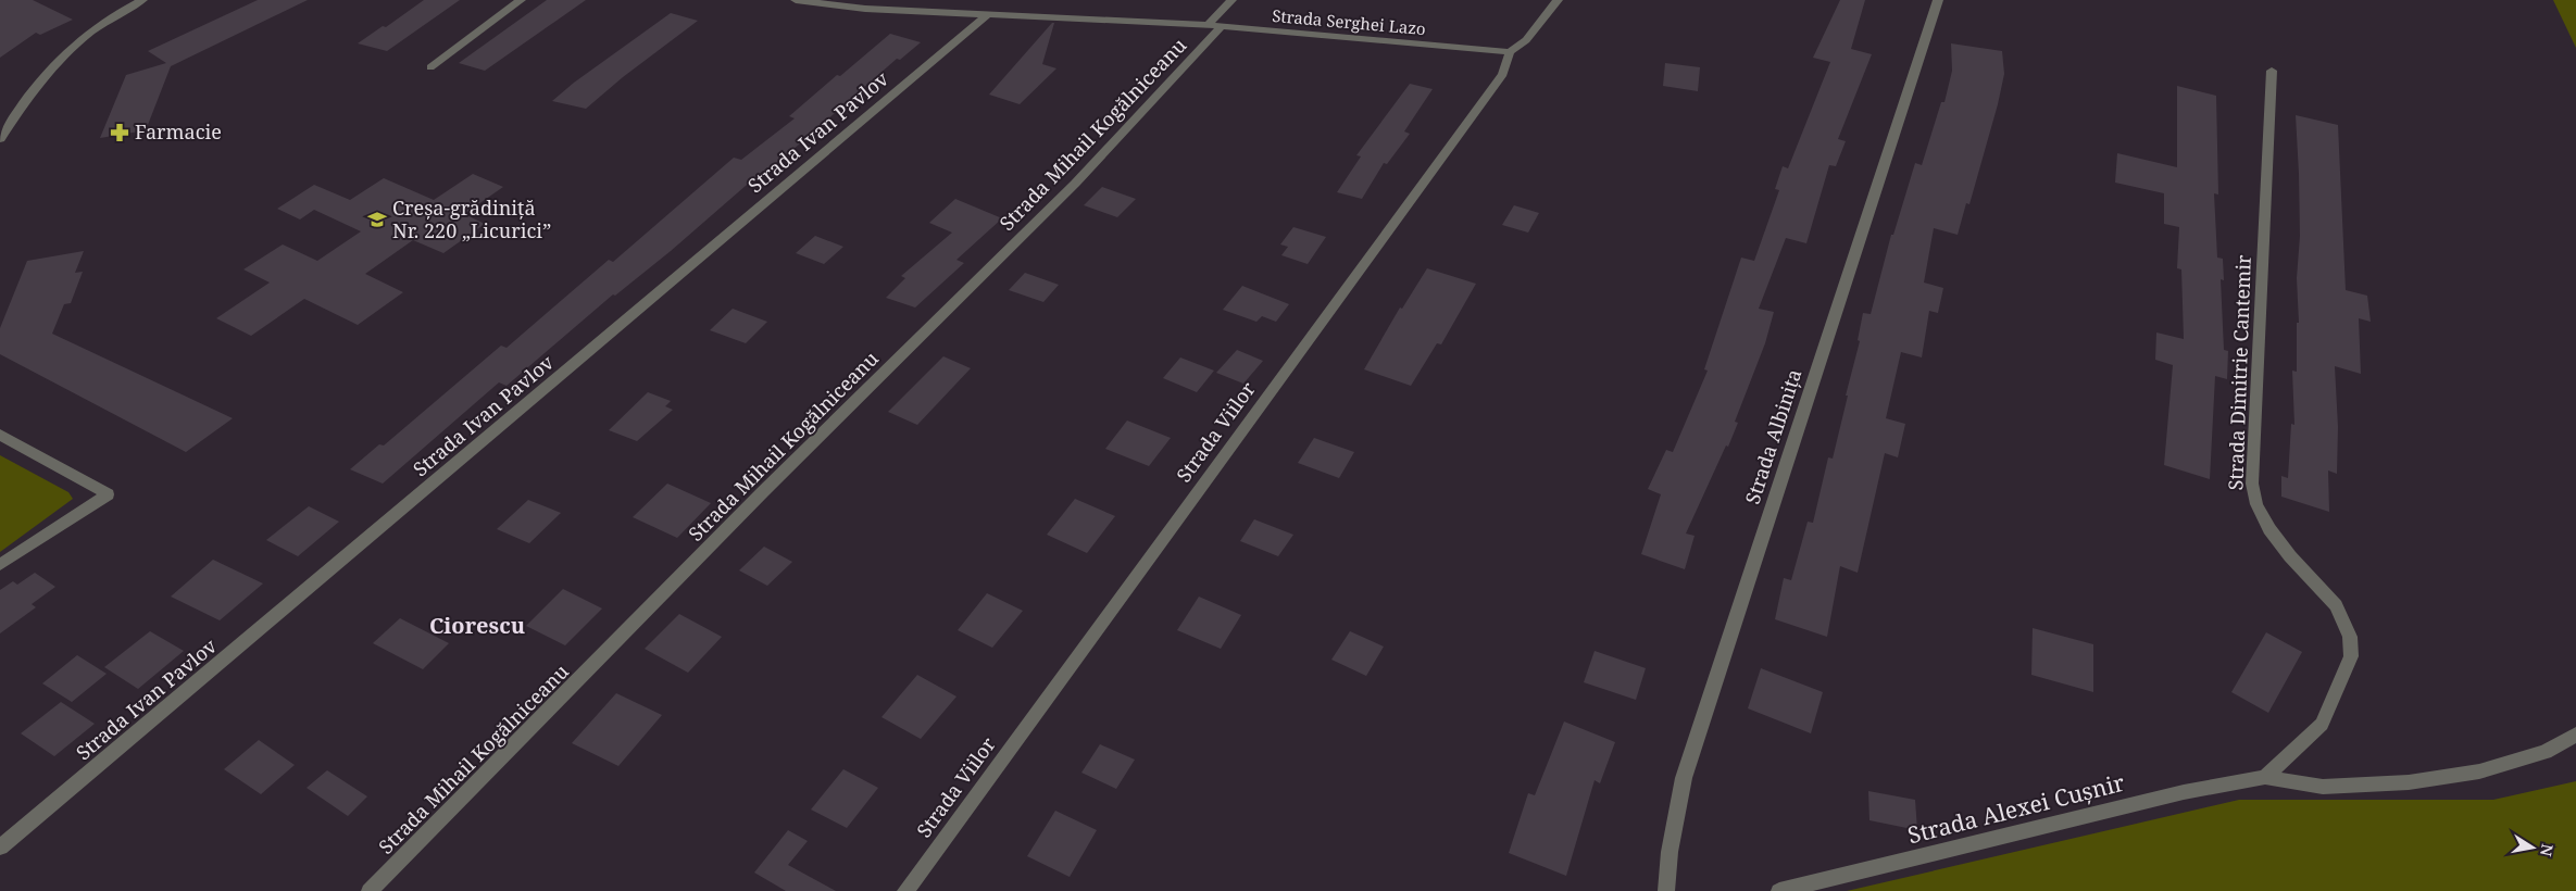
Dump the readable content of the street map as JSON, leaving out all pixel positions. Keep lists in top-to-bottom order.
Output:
{
  "streets": {
    "street": [
      "Strada Serghei Lazo",
      "Strada Ivan Pavlov",
      "Strada Mihail Kogălniceanu",
      "Strada Dimitrie Cantemir",
      "Strada Viilor",
      "Strada Albinița",
      "Strada Alexei Cușnir"
    ]
  },
  "crossings": [
    ["Strada Serghei Lazo", "Strada Ivan Pavlov"],
    ["Strada Serghei Lazo", "Strada Mihail Kogălniceanu"],
    ["Strada Serghei Lazo", "Strada Viilor"],
    ["Strada Dimitrie Cantemir", "Strada Alexei Cușnir"]
  ],
  "districts": ["Ciorescu"],
  "places": {
    "pharmacy": ["Farmacie"],
    "school or university": ["Creșa-grădiniță Nr. 220 „Licurici”"]
  },
  "north": "right"
}
